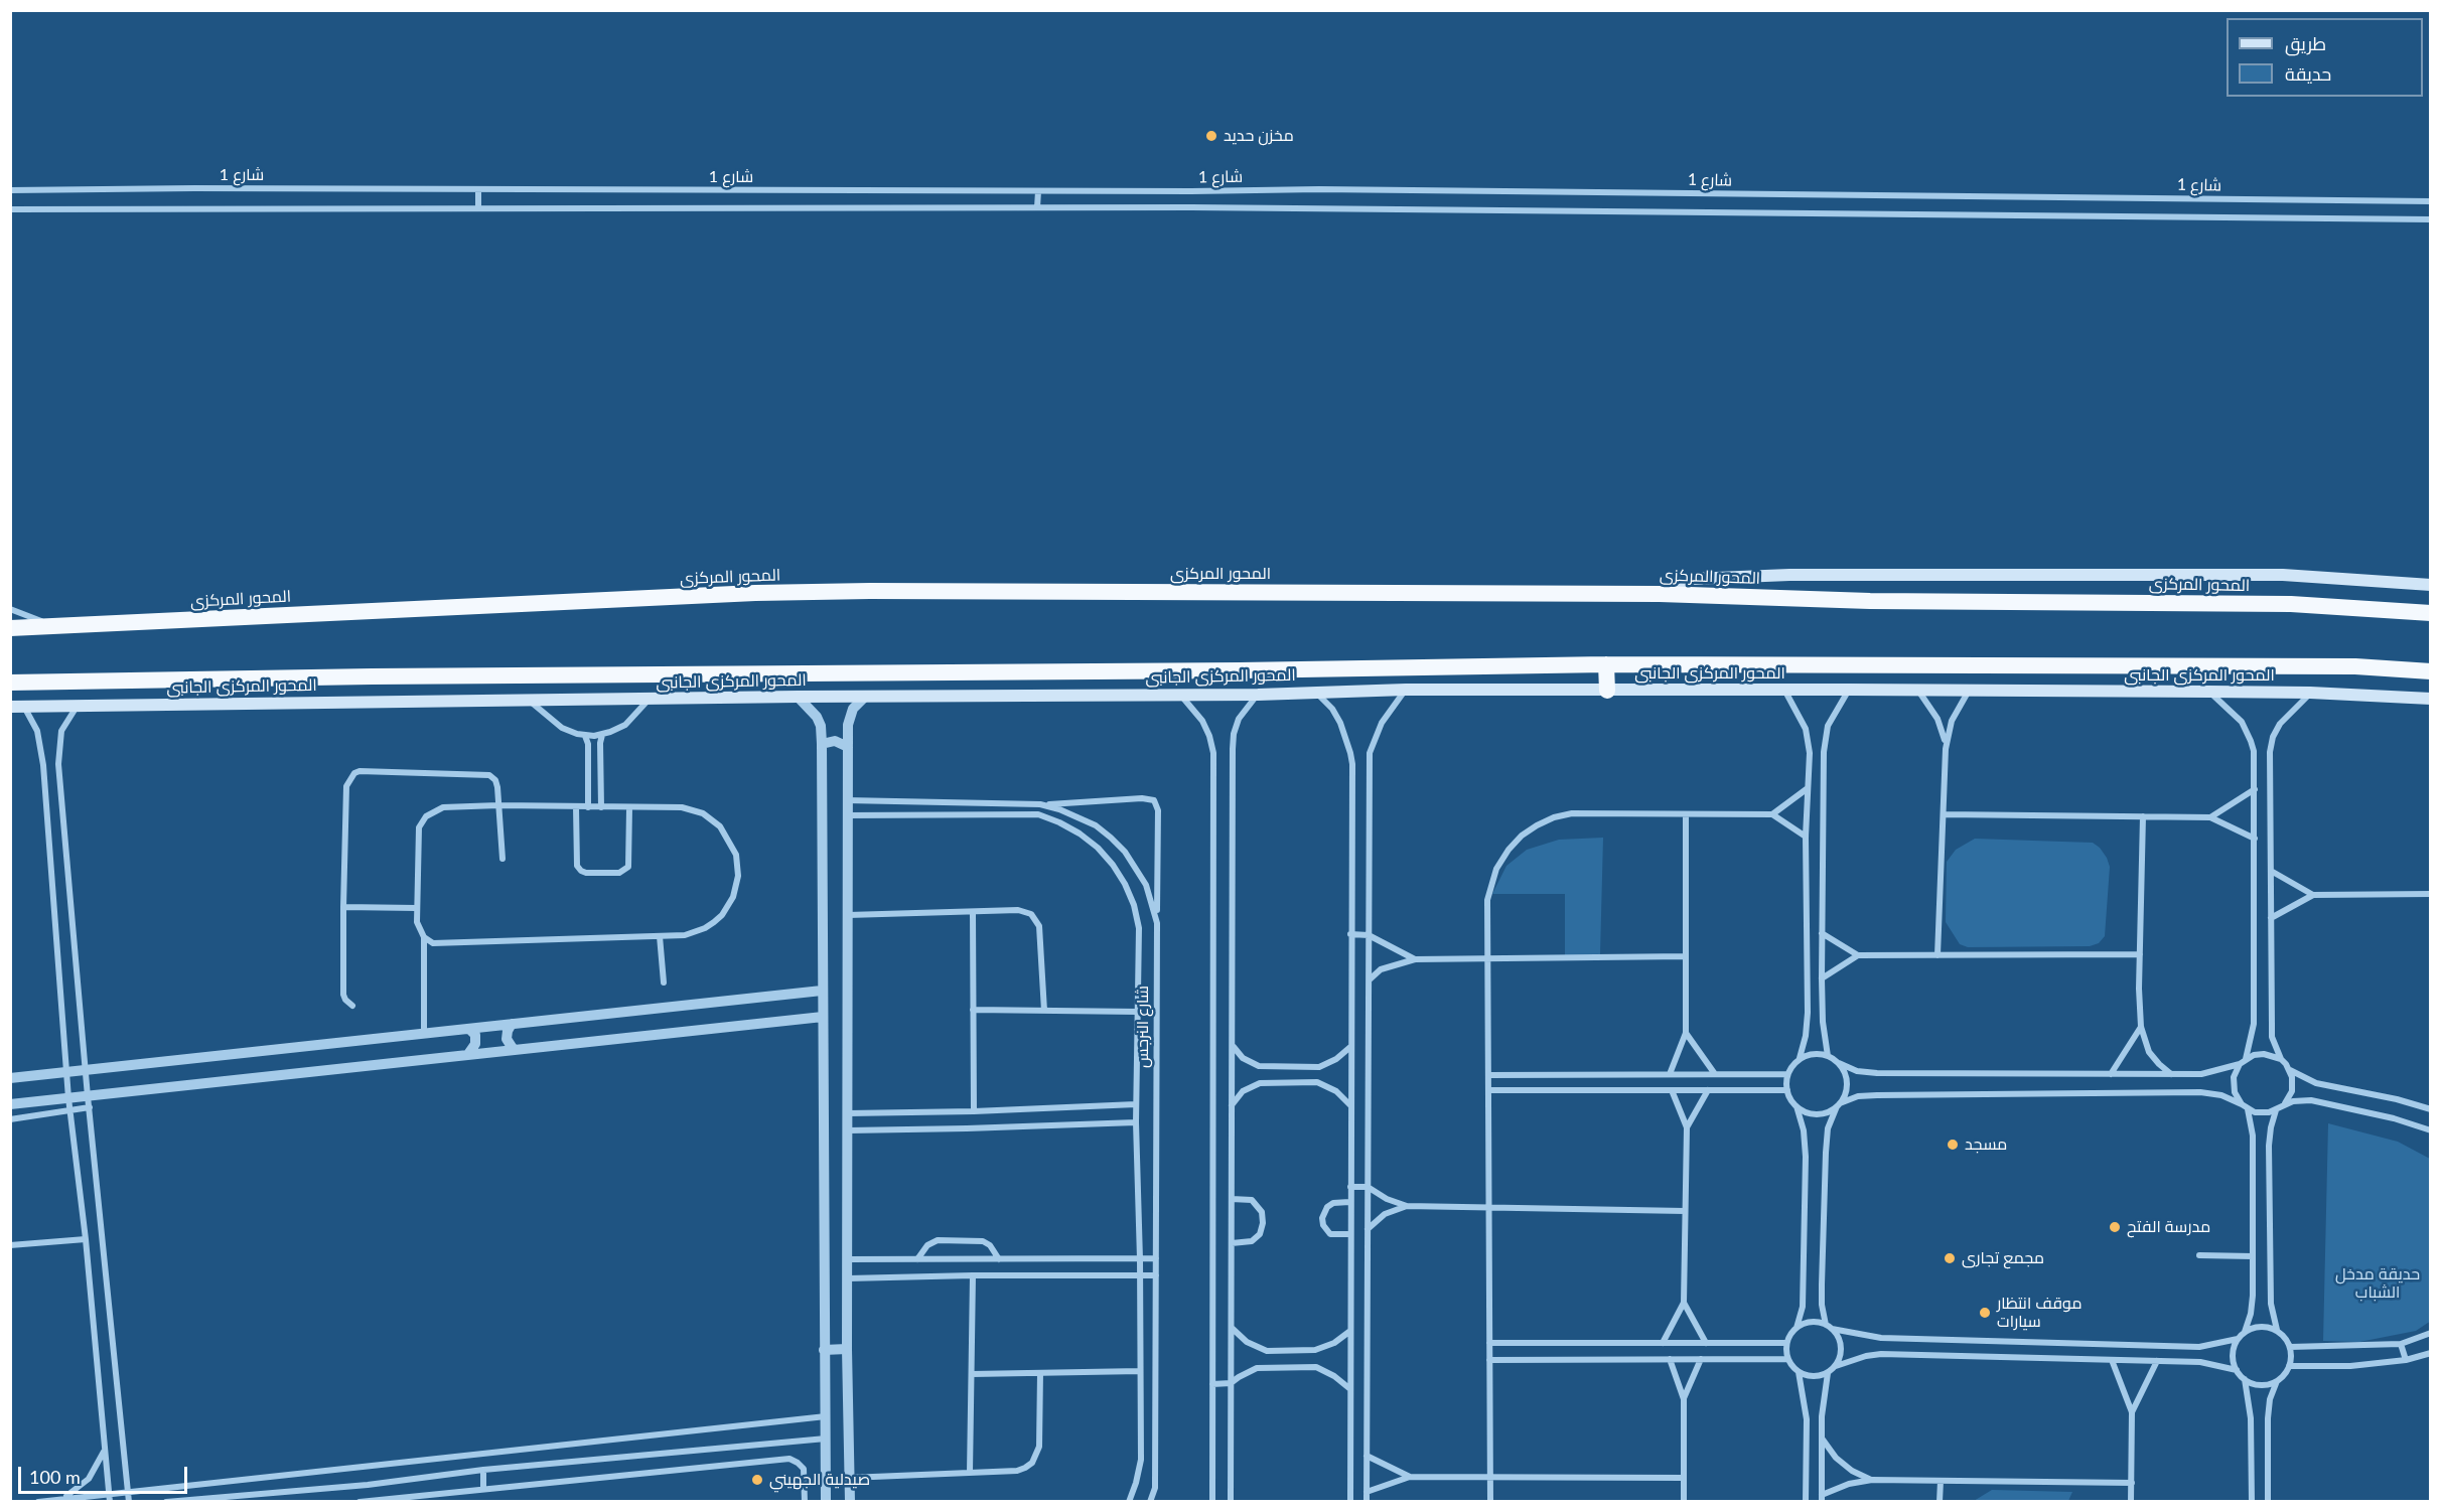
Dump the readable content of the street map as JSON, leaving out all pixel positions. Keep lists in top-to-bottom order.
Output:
{
  "streets": {
    "highway": ["المحور المركزى"],
    "main road": ["المحور المركزى الجانبى"],
    "street": ["شارع 1", "شارع النرجس"]
  },
  "parks": ["حديقة مدخل الشباب"],
  "places": [
    "مخزن حديد",
    "مسجد",
    "مدرسة الفتح",
    "مجمع تجارى",
    "موقف انتظار سيارات",
    "صيدلية الجهيني"
  ],
  "legend": ["طريق", "حديقة"],
  "scale_bar": "100 m"
}
